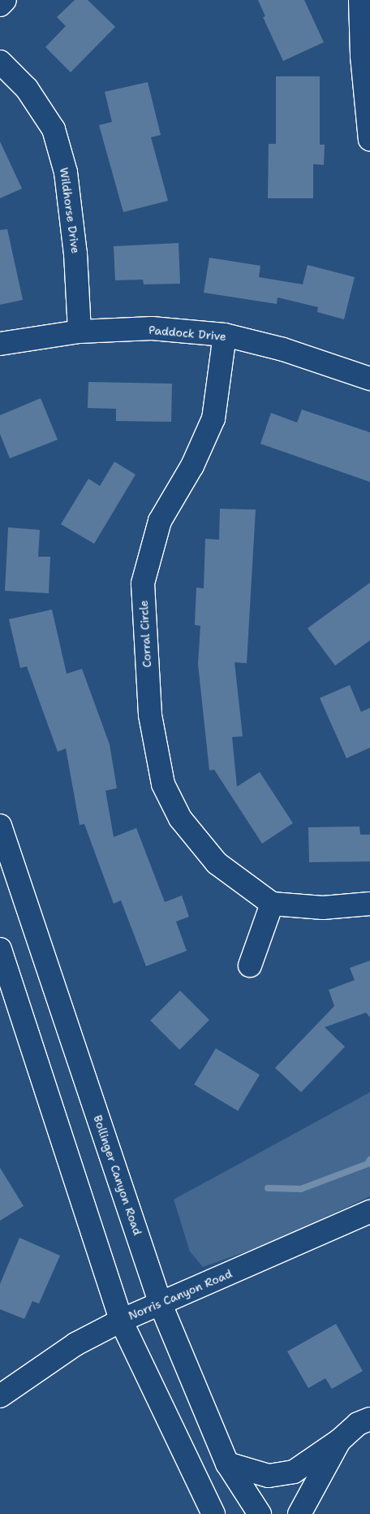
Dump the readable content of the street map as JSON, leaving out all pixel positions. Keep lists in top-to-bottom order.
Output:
{
  "streets": {
    "street": [
      "Wildhorse Drive",
      "Paddock Drive",
      "Corral Circle",
      "Bollinger Canyon Road",
      "Norris Canyon Road"
    ]
  },
  "crossings": [
    ["Wildhorse Drive", "Paddock Drive"],
    ["Paddock Drive", "Corral Circle"],
    ["Bollinger Canyon Road", "Norris Canyon Road"]
  ]
}
